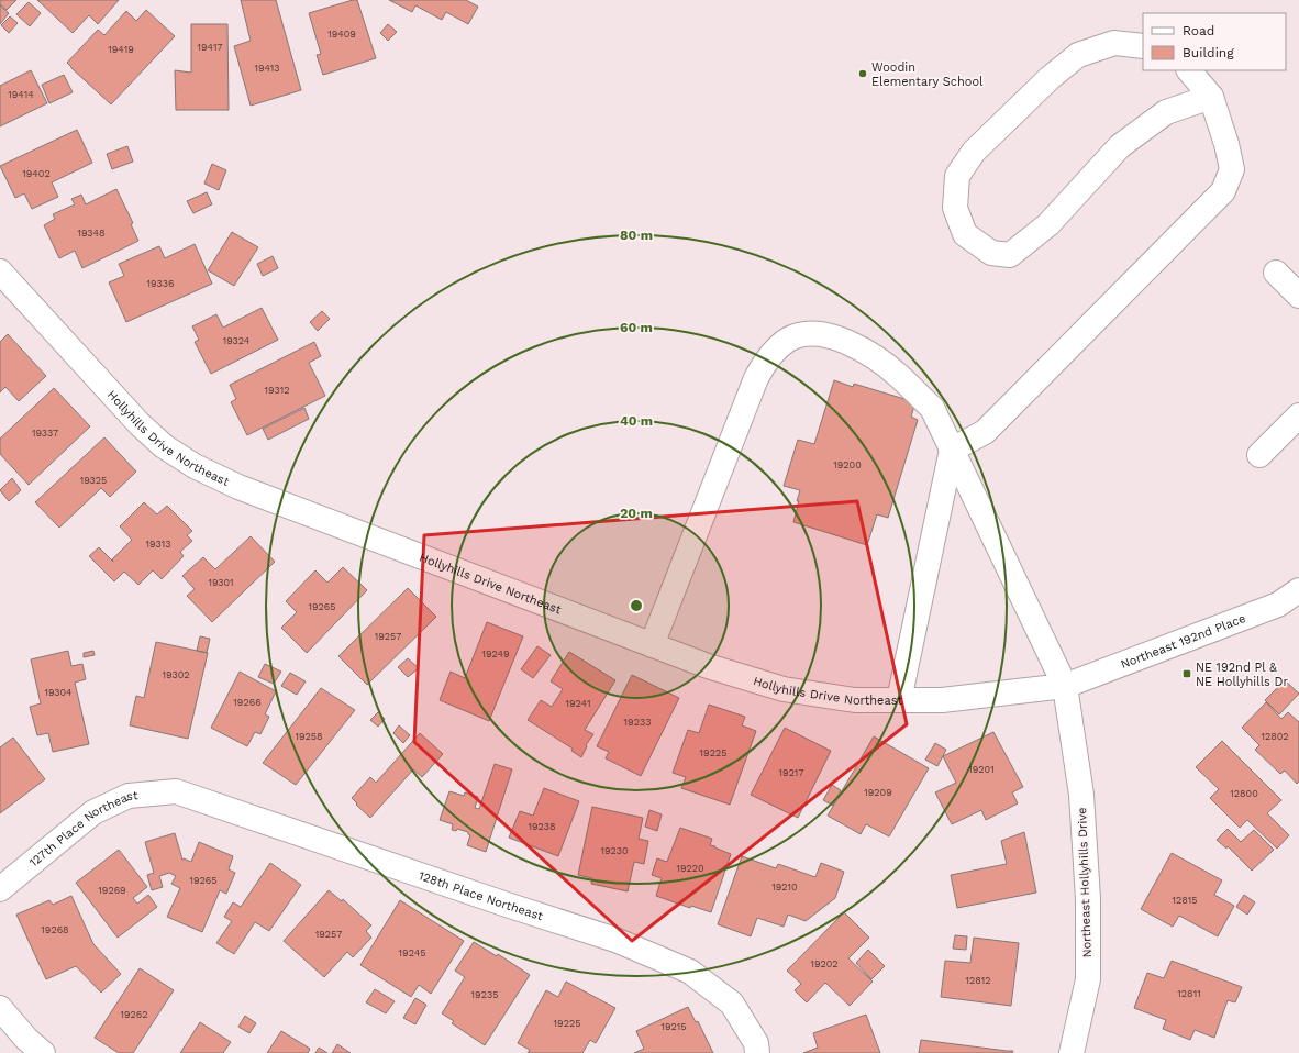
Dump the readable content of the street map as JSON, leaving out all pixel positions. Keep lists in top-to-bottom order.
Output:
{
  "streets": {
    "street": [
      "Hollyhills Drive Northeast",
      "Northeast 192nd Place",
      "127th Place Northeast",
      "Northeast Hollyhills Drive",
      "128th Place Northeast"
    ]
  },
  "crossings": [
    ["Hollyhills Drive Northeast", "Northeast 192nd Place"],
    ["Hollyhills Drive Northeast", "Northeast Hollyhills Drive"],
    ["Northeast 192nd Place", "Northeast Hollyhills Drive"],
    ["127th Place Northeast", "128th Place Northeast"]
  ],
  "places": {
    "other": ["Woodin Elementary School"],
    "transit": ["NE 192nd Pl & NE Hollyhills Dr"]
  },
  "house_numbers": [
    "19409",
    "19417",
    "19419",
    "19413",
    "19414",
    "19402",
    "19348",
    "19336",
    "19324",
    "19312",
    "19337",
    "19200",
    "19325",
    "19313",
    "19301",
    "19265",
    "19257",
    "19249",
    "19302",
    "19304",
    "19266",
    "19241",
    "19233",
    "19258",
    "12802",
    "19225",
    "19201",
    "19217",
    "19209",
    "12800",
    "19238",
    "19230",
    "19220",
    "19265",
    "19210",
    "19269",
    "12815",
    "19268",
    "19257",
    "19245",
    "19202",
    "12812",
    "12811",
    "19235",
    "19262",
    "19225",
    "19215"
  ],
  "legend": ["Road", "Building"],
  "rings": [
    "80 m",
    "60 m",
    "40 m",
    "20 m"
  ]
}
